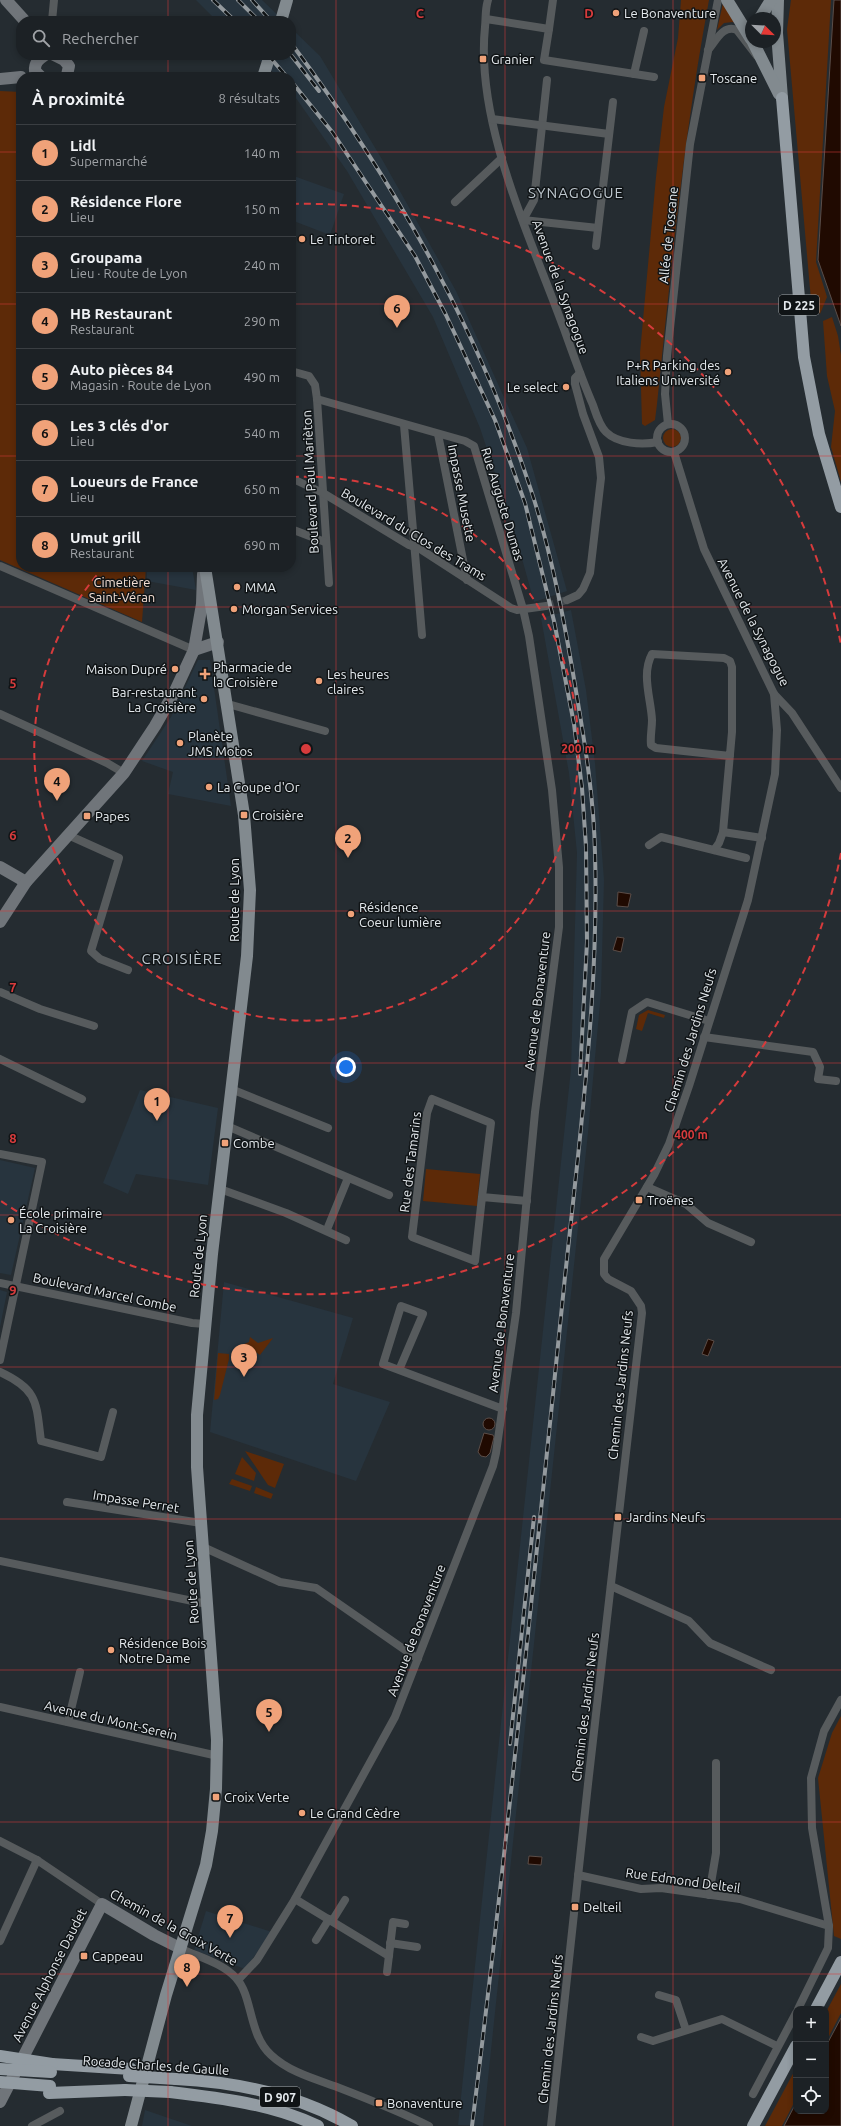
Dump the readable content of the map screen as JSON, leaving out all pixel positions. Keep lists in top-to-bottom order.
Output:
{
  "streets": {
    "highway": ["D 225", "Rocade Charles de Gaulle", "D 907"],
    "main road": ["Route de Lyon", "Chemin de la Croix Verte", "Avenue Alphonse Daudet"],
    "street": [
      "Allée de Toscane",
      "Avenue de la Synagogue",
      "Boulevard Paul Marièton",
      "Impasse Musette",
      "Rue Auguste Dumas",
      "Boulevard du Clos des Trams",
      "Avenue de Bonaventure",
      "Chemin des Jardins Neufs",
      "Rue des Tamarins",
      "Boulevard Marcel Combe",
      "Impasse Perret",
      "Avenue du Mont-Serein",
      "Rue Edmond Delteil"
    ]
  },
  "crossings": [
    ["Allée de Toscane", "Avenue de la Synagogue"],
    ["Avenue de la Synagogue", "Chemin des Jardins Neufs"],
    ["Boulevard Paul Marièton", "Rue Auguste Dumas"],
    ["Boulevard Paul Marièton", "Boulevard du Clos des Trams"],
    ["Impasse Musette", "Rue Auguste Dumas"],
    ["Impasse Musette", "Boulevard du Clos des Trams"],
    ["Rue Auguste Dumas", "Boulevard du Clos des Trams"],
    ["Rue Auguste Dumas", "Avenue de Bonaventure"],
    ["Boulevard du Clos des Trams", "Avenue de Bonaventure"],
    ["Route de Lyon", "Boulevard Marcel Combe"],
    ["Route de Lyon", "Impasse Perret"],
    ["Route de Lyon", "Avenue du Mont-Serein"],
    ["Route de Lyon", "Chemin de la Croix Verte"],
    ["Avenue de Bonaventure", "Chemin de la Croix Verte"],
    ["Chemin des Jardins Neufs", "Rue Edmond Delteil"],
    ["Chemin de la Croix Verte", "Avenue Alphonse Daudet"]
  ],
  "districts": ["SYNAGOGUE", "CROISIÈRE"],
  "parks": ["Cimetière Saint-Véran"],
  "places": {
    "other": [
      "Le Bonaventure",
      "Le Tintoret",
      "P+R Parking des Italiens Université",
      "Le select",
      "MMA",
      "Morgan Services",
      "Maison Dupré",
      "Les heures claires",
      "Bar-restaurant La Croisière",
      "Planète JMS Motos",
      "La Coupe d'Or",
      "Résidence Coeur lumière",
      "École primaire La Croisière",
      "Résidence Bois Notre Dame",
      "Le Grand Cèdre"
    ],
    "transit": [
      "Granier",
      "Toscane",
      "Croisière",
      "Papes",
      "Combe",
      "Troënes",
      "Jardins Neufs",
      "Croix Verte",
      "Delteil",
      "Cappeau",
      "Bonaventure"
    ],
    "health": ["Pharmacie de la Croisière"]
  },
  "north": "bottom right",
  "page": {
    "search": "Rechercher",
    "heading": ["À proximité", "8 résultats"],
    "list": [
      {
        "mark": "1",
        "name": "Lidl",
        "note": "Supermarché",
        "value": "140 m"
      },
      {
        "mark": "2",
        "name": "Résidence Flore",
        "note": "Lieu",
        "value": "150 m"
      },
      {
        "mark": "3",
        "name": "Groupama",
        "note": "Lieu · Route de Lyon",
        "value": "240 m"
      },
      {
        "mark": "4",
        "name": "HB Restaurant",
        "note": "Restaurant",
        "value": "290 m"
      },
      {
        "mark": "5",
        "name": "Auto pièces 84",
        "note": "Magasin · Route de Lyon",
        "value": "490 m"
      },
      {
        "mark": "6",
        "name": "Les 3 clés d'or",
        "note": "Lieu",
        "value": "540 m"
      },
      {
        "mark": "7",
        "name": "Loueurs de France",
        "note": "Lieu",
        "value": "650 m"
      },
      {
        "mark": "8",
        "name": "Umut grill",
        "note": "Restaurant",
        "value": "690 m"
      }
    ],
    "pins": [
      "6",
      "4",
      "2",
      "1",
      "3",
      "5",
      "7",
      "8"
    ],
    "map_buttons": ["+", "−"]
  },
  "grid": {
    "columns": ["C", "D"],
    "rows": [
      "5",
      "6",
      "7",
      "8",
      "9"
    ]
  },
  "rings": ["200 m", "400 m"]
}
